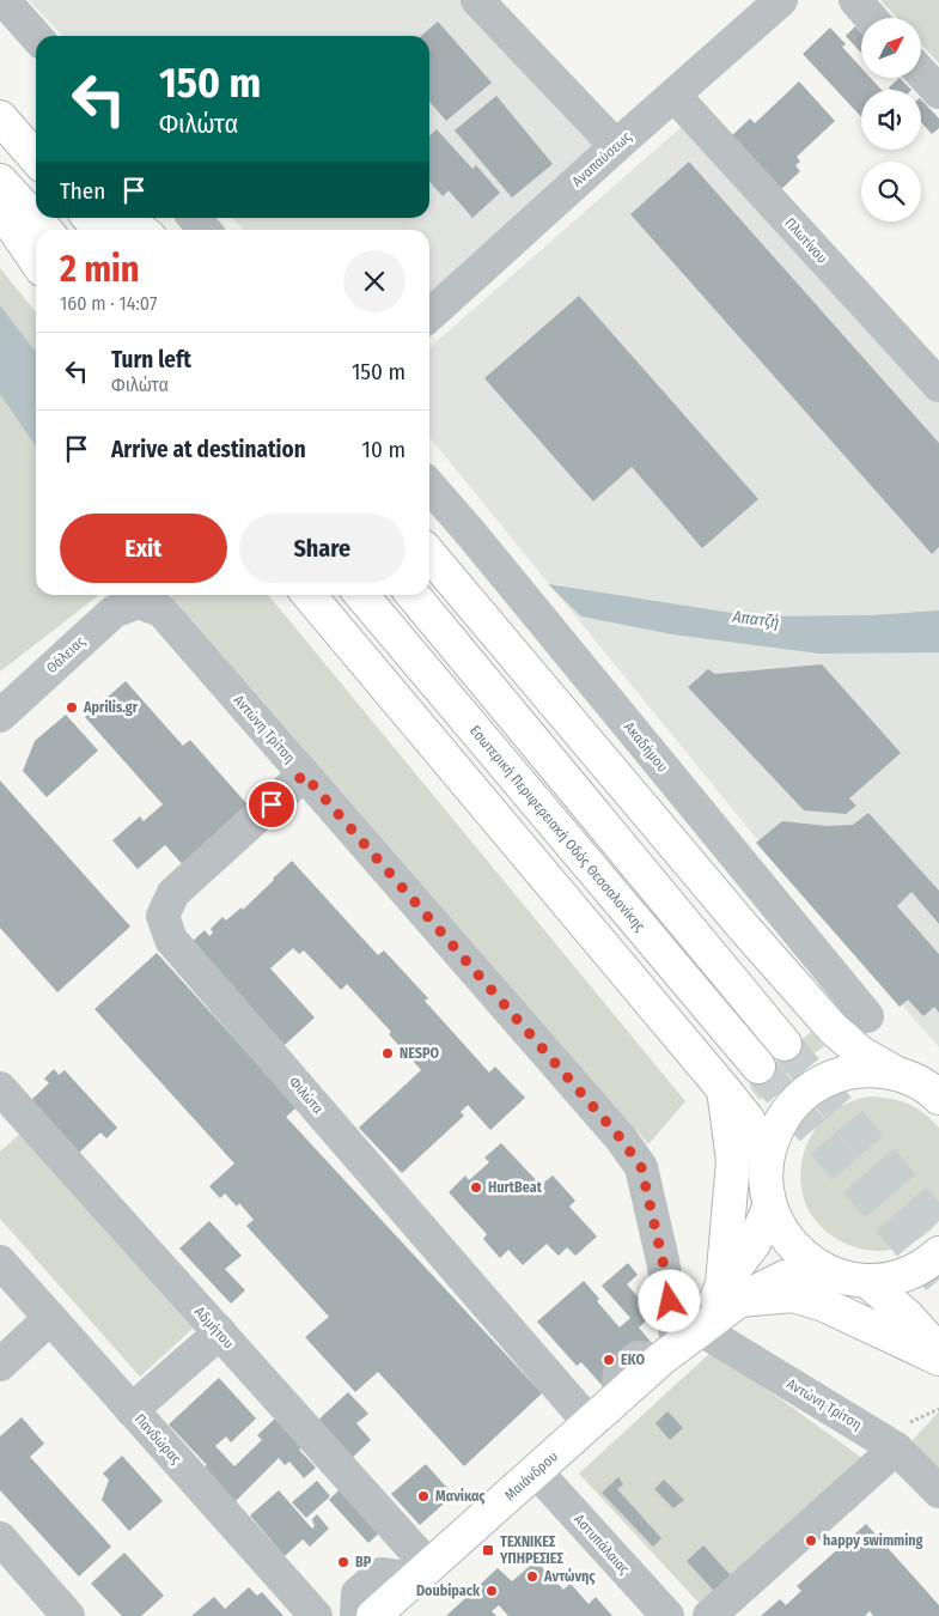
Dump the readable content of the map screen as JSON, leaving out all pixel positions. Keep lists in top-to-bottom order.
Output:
{
  "streets": {
    "main road": ["Εσωτερική Περιφερειακή Οδός Θεσσαλονίκης", "Μαιάνδρου"],
    "street": [
      "Αναπαύσεως",
      "Πλωτίνου",
      "Θάλειας",
      "Αντώνη Τρίτση",
      "Ακαδήμου",
      "Φιλώτα",
      "Αδμήτου",
      "Πανδώρας",
      "Αστυπάλαιας"
    ]
  },
  "crossings": [
    ["Αναπαύσεως", "Πλωτίνου"],
    ["Θάλειας", "Αντώνη Τρίτση"],
    ["Αντώνη Τρίτση", "Φιλώτα"],
    ["Αντώνη Τρίτση", "Μαιάνδρου"],
    ["Φιλώτα", "Μαιάνδρου"],
    ["Αδμήτου", "Μαιάνδρου"],
    ["Μαιάνδρου", "Αστυπάλαιας"]
  ],
  "water": ["Απατζή"],
  "places": {
    "other": [
      "Aprilis.gr",
      "NESPO",
      "HurtBeat",
      "EKO",
      "Μανίκας",
      "happy swimming",
      "BP",
      "Αντώνης",
      "Doubipack"
    ],
    "transit": ["ΤΕΧΝΙΚΕΣ ΥΠΗΡΕΣΙΕΣ"]
  },
  "north": "top right",
  "page": {
    "turn": ["150 m", "Φιλώτα"],
    "then": "Then",
    "heading": ["2 min", "160 m · 14:07"],
    "list": [
      {
        "name": "Turn left",
        "note": "Φιλώτα",
        "value": "150 m"
      },
      {
        "name": "Arrive at destination",
        "value": "10 m"
      }
    ],
    "buttons": ["Exit", "Share"]
  }
}
